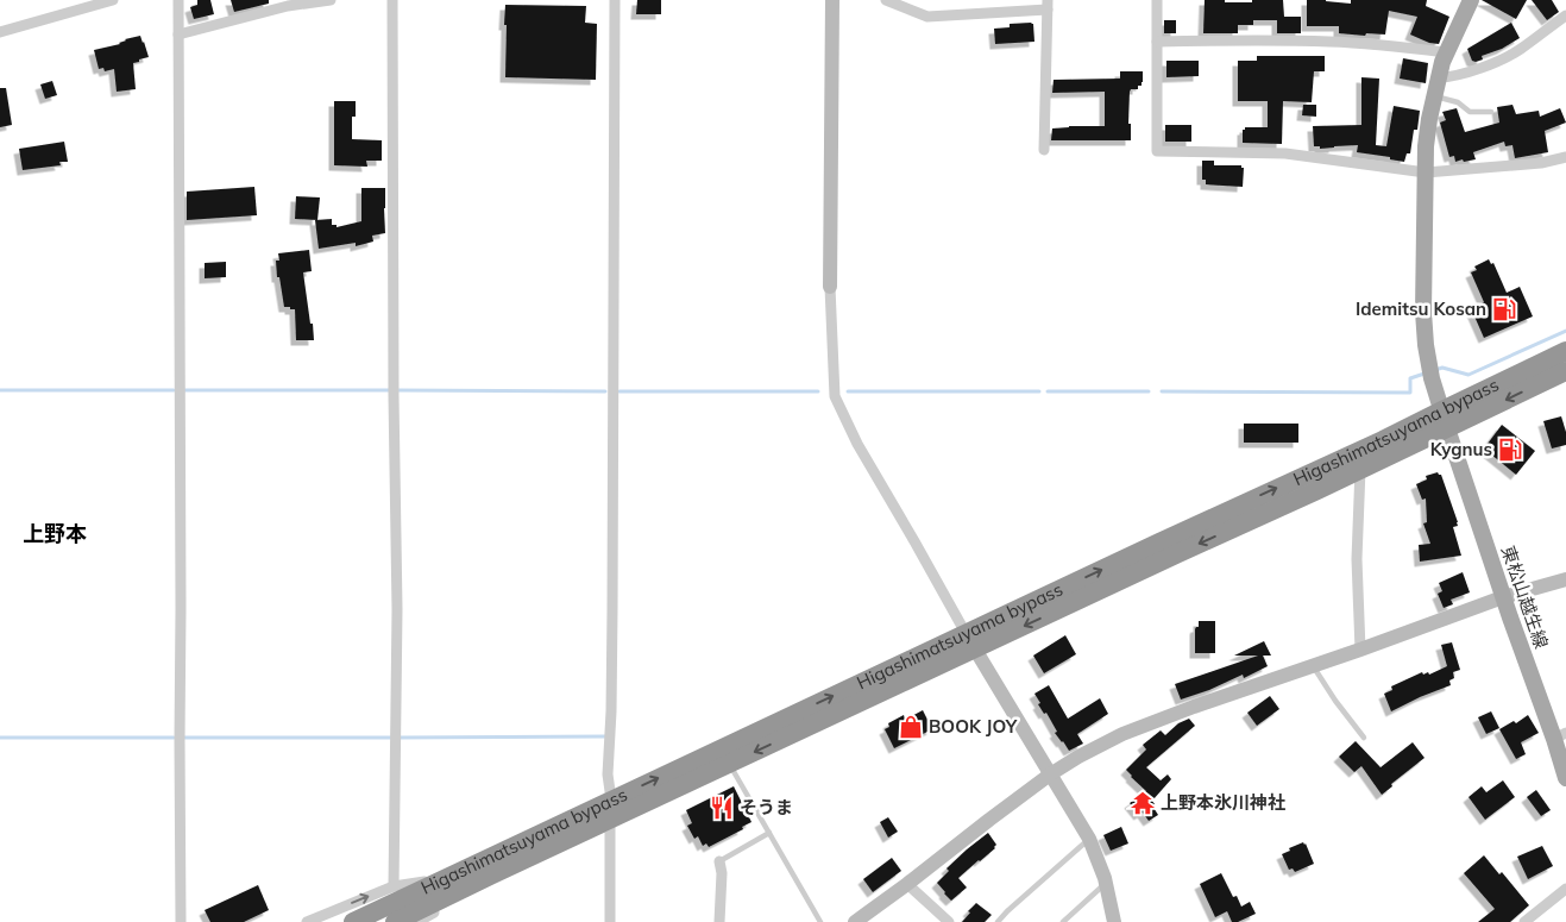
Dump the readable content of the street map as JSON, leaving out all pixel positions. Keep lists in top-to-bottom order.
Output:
{
  "streets": {
    "highway": ["Higashimatsuyama bypass"],
    "main road": ["東松山越生線"]
  },
  "crossings": [
    ["Higashimatsuyama bypass", "東松山越生線"]
  ],
  "districts": ["上野本"],
  "places": {
    "fuel station": ["Idemitsu Kosan", "Kygnus"],
    "shop": ["BOOK JOY"],
    "temple": ["上野本氷川神社"],
    "restaurant": ["そうま"]
  }
}
